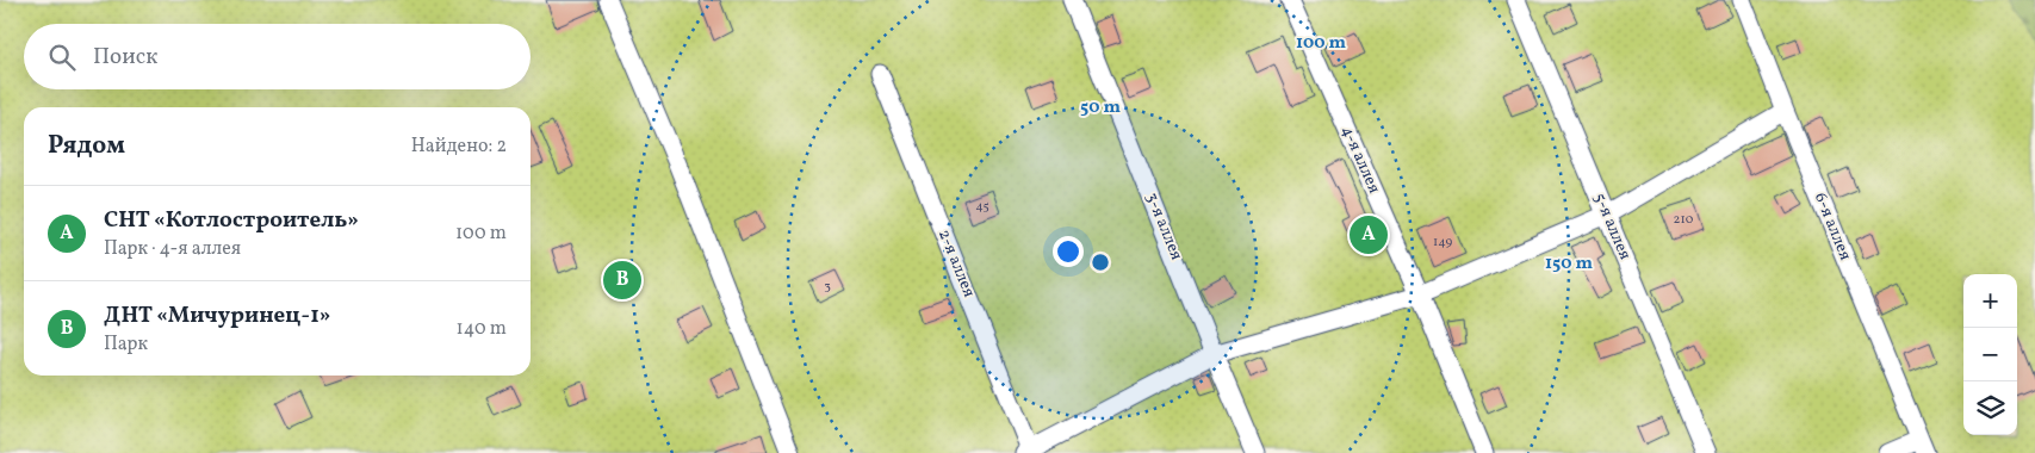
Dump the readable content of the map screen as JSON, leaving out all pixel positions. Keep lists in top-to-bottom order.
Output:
{
  "streets": {
    "street": [
      "4-я аллея",
      "3-я аллея",
      "5-я аллея",
      "6-я аллея",
      "2-я аллея"
    ]
  },
  "house_numbers": [
    "45",
    "210",
    "149",
    "3"
  ],
  "page": {
    "search": "Поиск",
    "heading": ["Рядом", "Найдено: 2"],
    "list": [
      {
        "mark": "A",
        "name": "СНТ «Котлостроитель»",
        "note": "Парк · 4-я аллея",
        "value": "100 m"
      },
      {
        "mark": "B",
        "name": "ДНТ «Мичуринец-1»",
        "note": "Парк",
        "value": "140 m"
      }
    ],
    "pins": ["A", "B"],
    "map_buttons": ["+", "−"]
  },
  "rings": ["100 m", "50 m", "150 m"]
}
